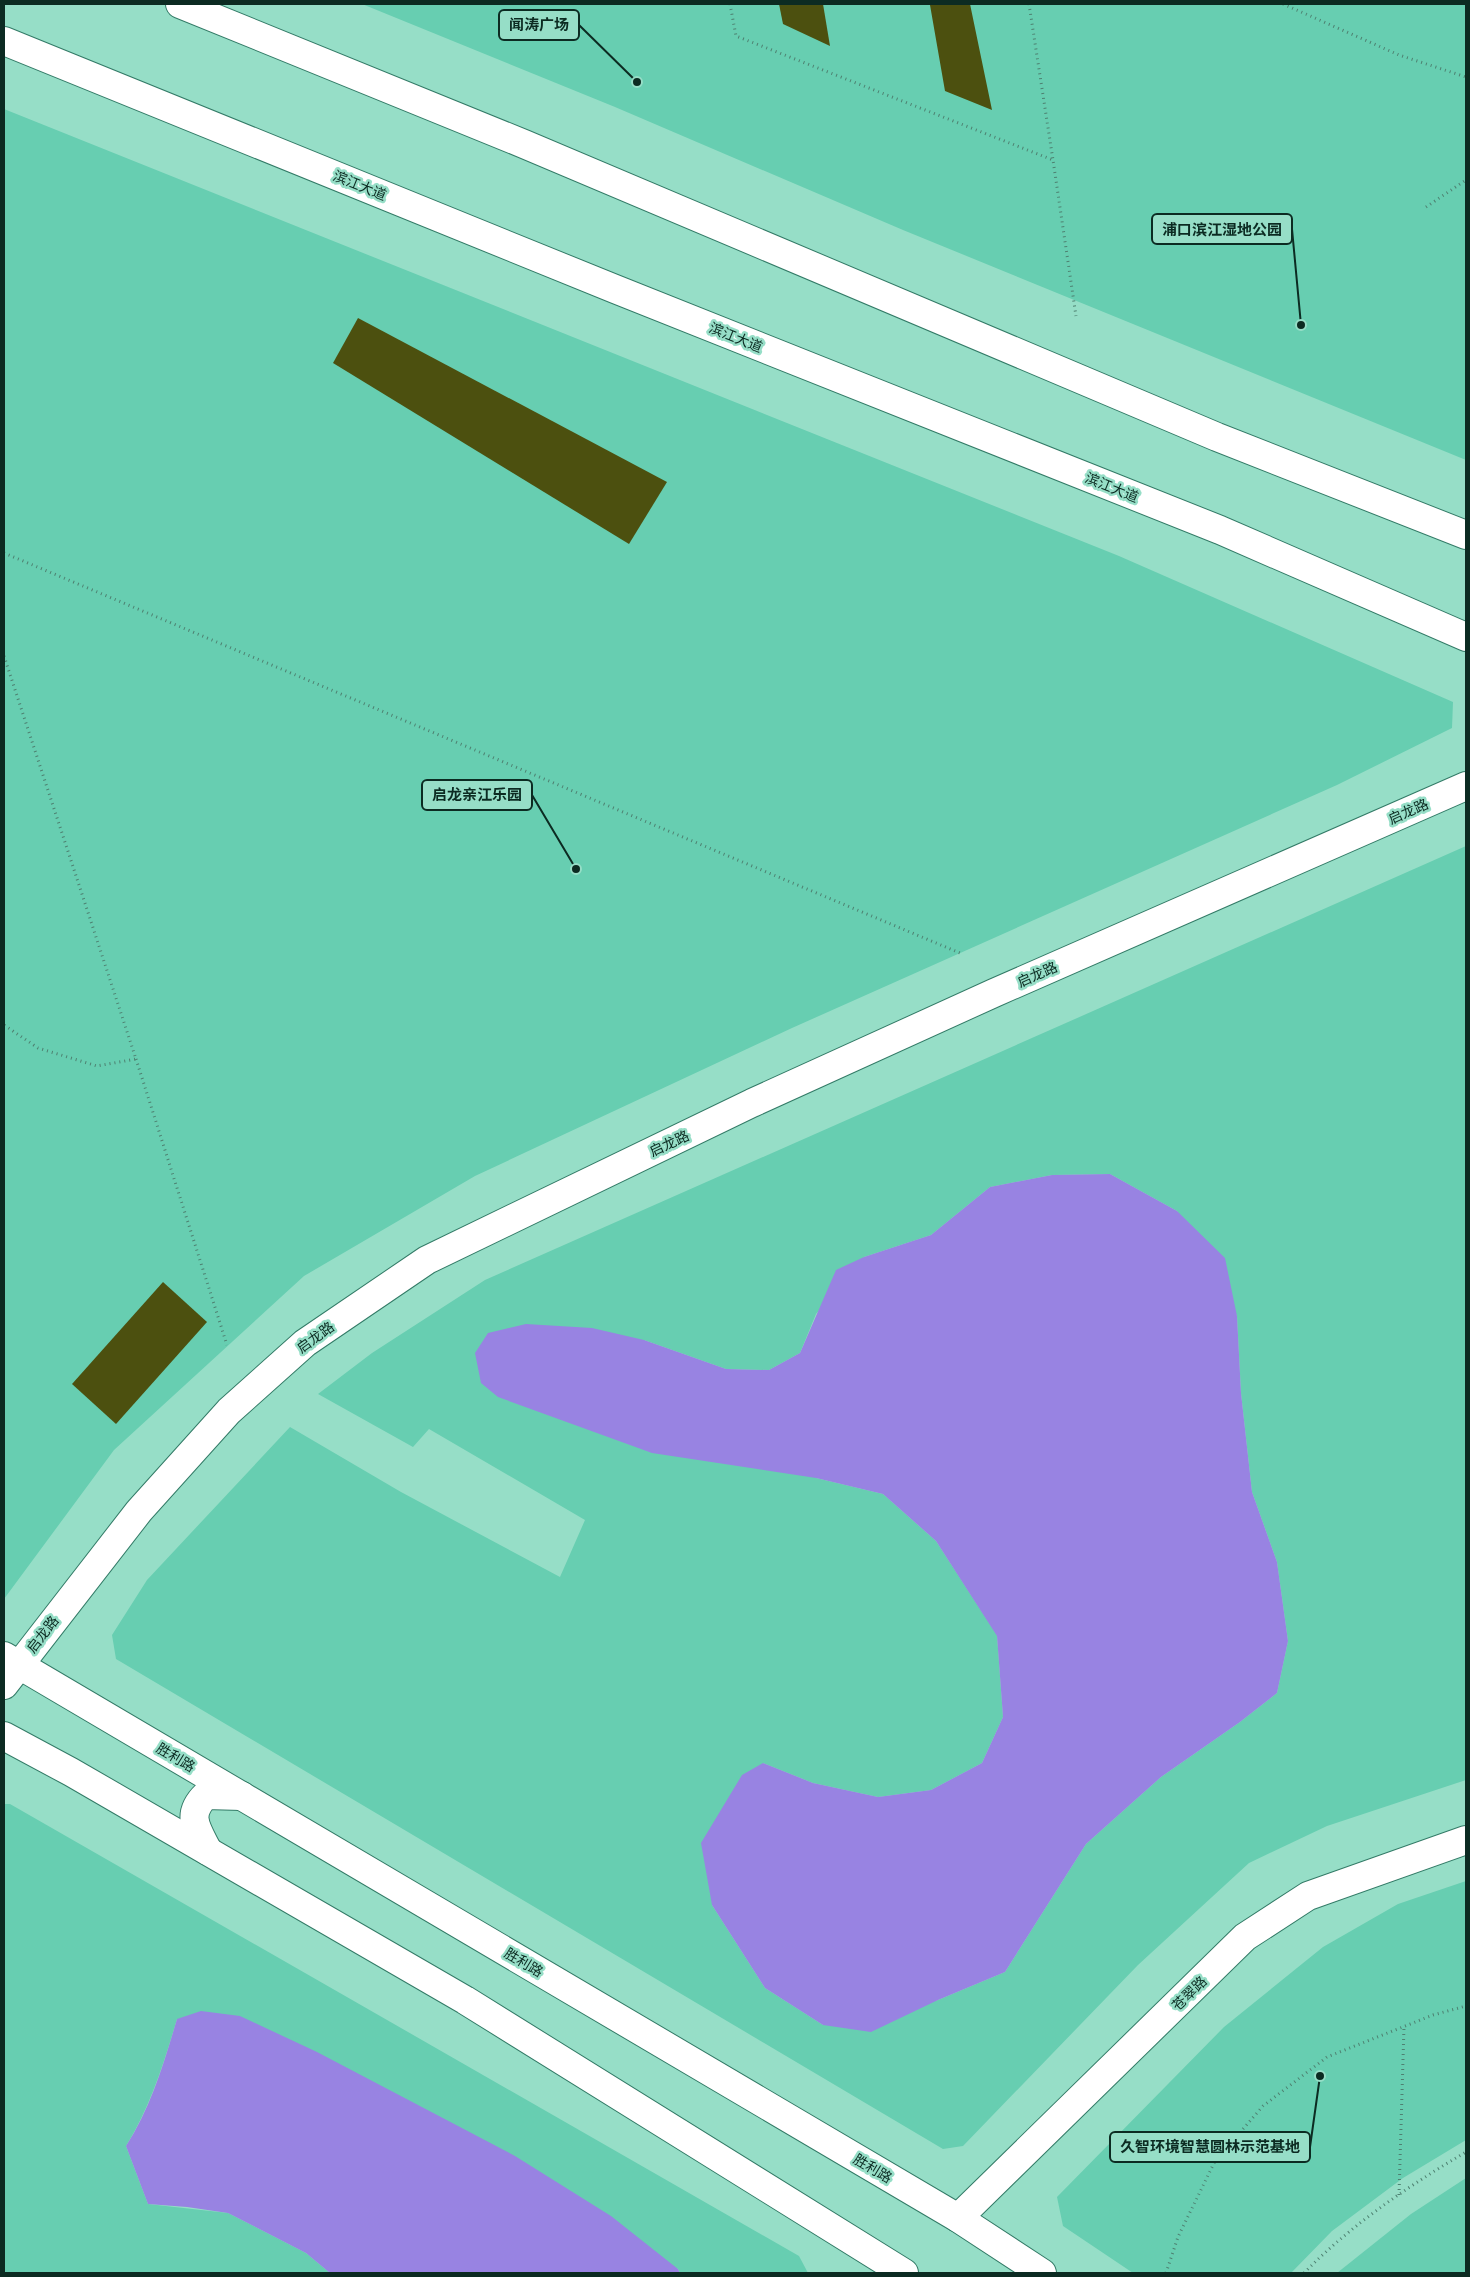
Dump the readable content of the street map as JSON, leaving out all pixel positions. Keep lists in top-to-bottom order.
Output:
{
  "streets": {
    "street": [
      "滨江大道",
      "启龙路",
      "胜利路",
      "苍翠路"
    ]
  },
  "crossings": [
    ["启龙路", "胜利路"],
    ["胜利路", "苍翠路"]
  ],
  "places": [
    "闻涛广场",
    "浦口滨江湿地公园",
    "启龙亲江乐园",
    "久智环境智慧圆林示范基地"
  ]
}
